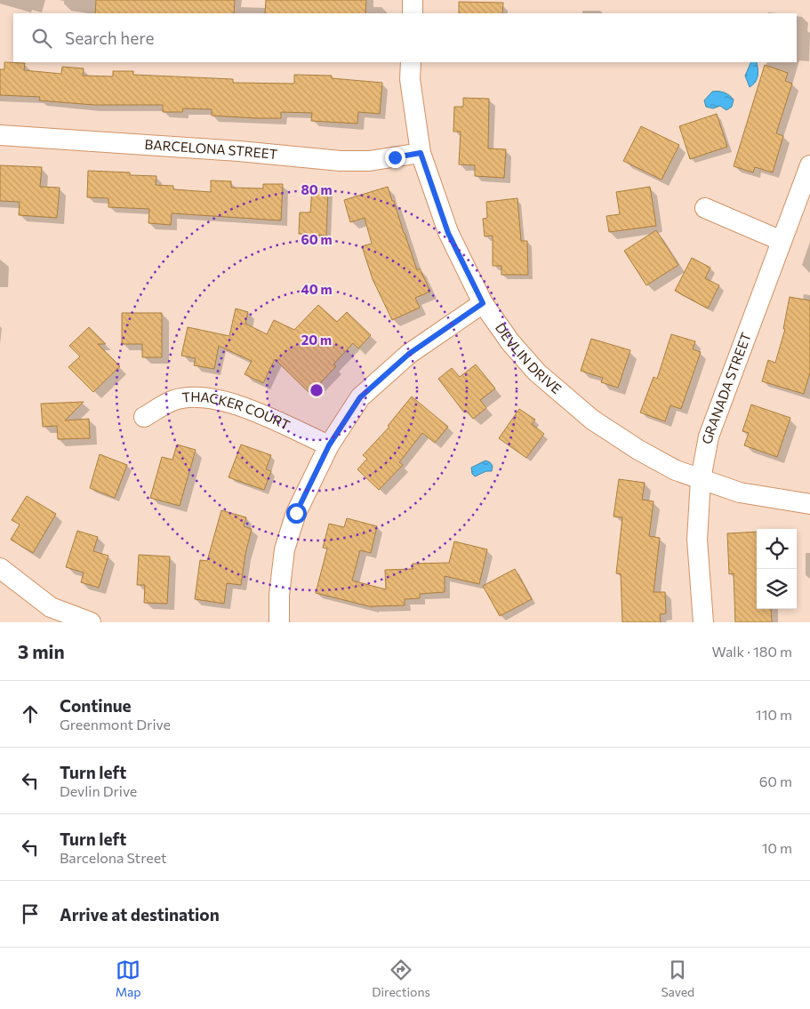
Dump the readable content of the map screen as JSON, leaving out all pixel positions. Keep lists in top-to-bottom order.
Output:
{
  "streets": {
    "street": [
      "BARCELONA STREET",
      "DEVLIN DRIVE",
      "GRANADA STREET",
      "THACKER COURT"
    ]
  },
  "crossings": [
    ["BARCELONA STREET", "DEVLIN DRIVE"],
    ["DEVLIN DRIVE", "GRANADA STREET"]
  ],
  "page": {
    "search": "Search here",
    "heading": ["3 min", "Walk · 180 m"],
    "list": [
      ["Continue", "Greenmont Drive", "110 m"],
      ["Turn left", "Devlin Drive", "60 m"],
      ["Turn left", "Barcelona Street", "10 m"],
      "Arrive at destination"
    ],
    "nav": ["Map", "Directions", "Saved"]
  },
  "rings": [
    "80 m",
    "60 m",
    "40 m",
    "20 m"
  ]
}
